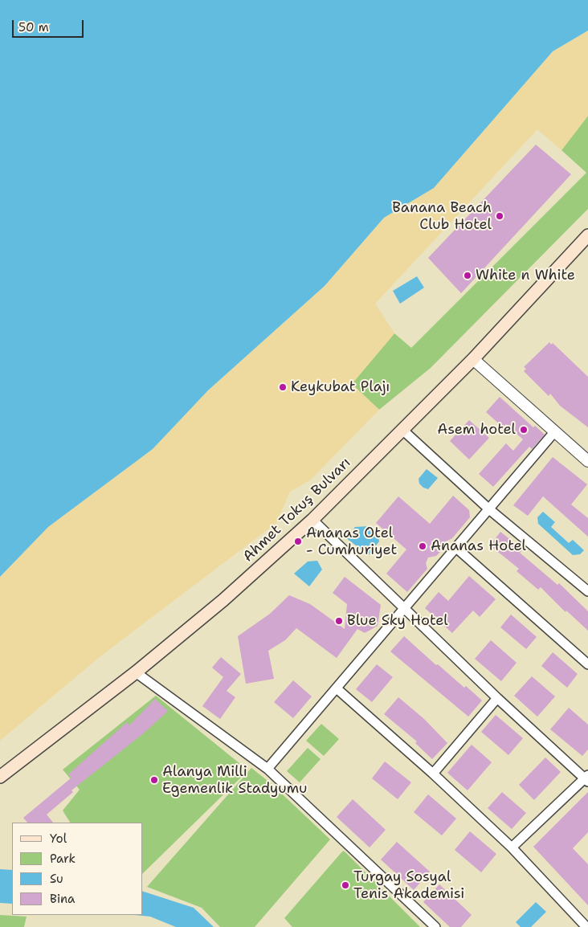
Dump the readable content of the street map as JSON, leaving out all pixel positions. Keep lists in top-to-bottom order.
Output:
{
  "streets": {
    "main road": ["Ahmet Tokuş Bulvarı"]
  },
  "places": [
    "Banana Beach Club Hotel",
    "White n White",
    "Keykubat Plajı",
    "Asem hotel",
    "Ananas Otel - Cumhuriyet",
    "Ananas Hotel",
    "Blue Sky Hotel",
    "Alanya Milli Egemenlik Stadyumu",
    "Turgay Sosyal Tenis Akademisi"
  ],
  "legend": [
    "Yol",
    "Park",
    "Su",
    "Bina"
  ],
  "scale_bar": "50 m"
}
